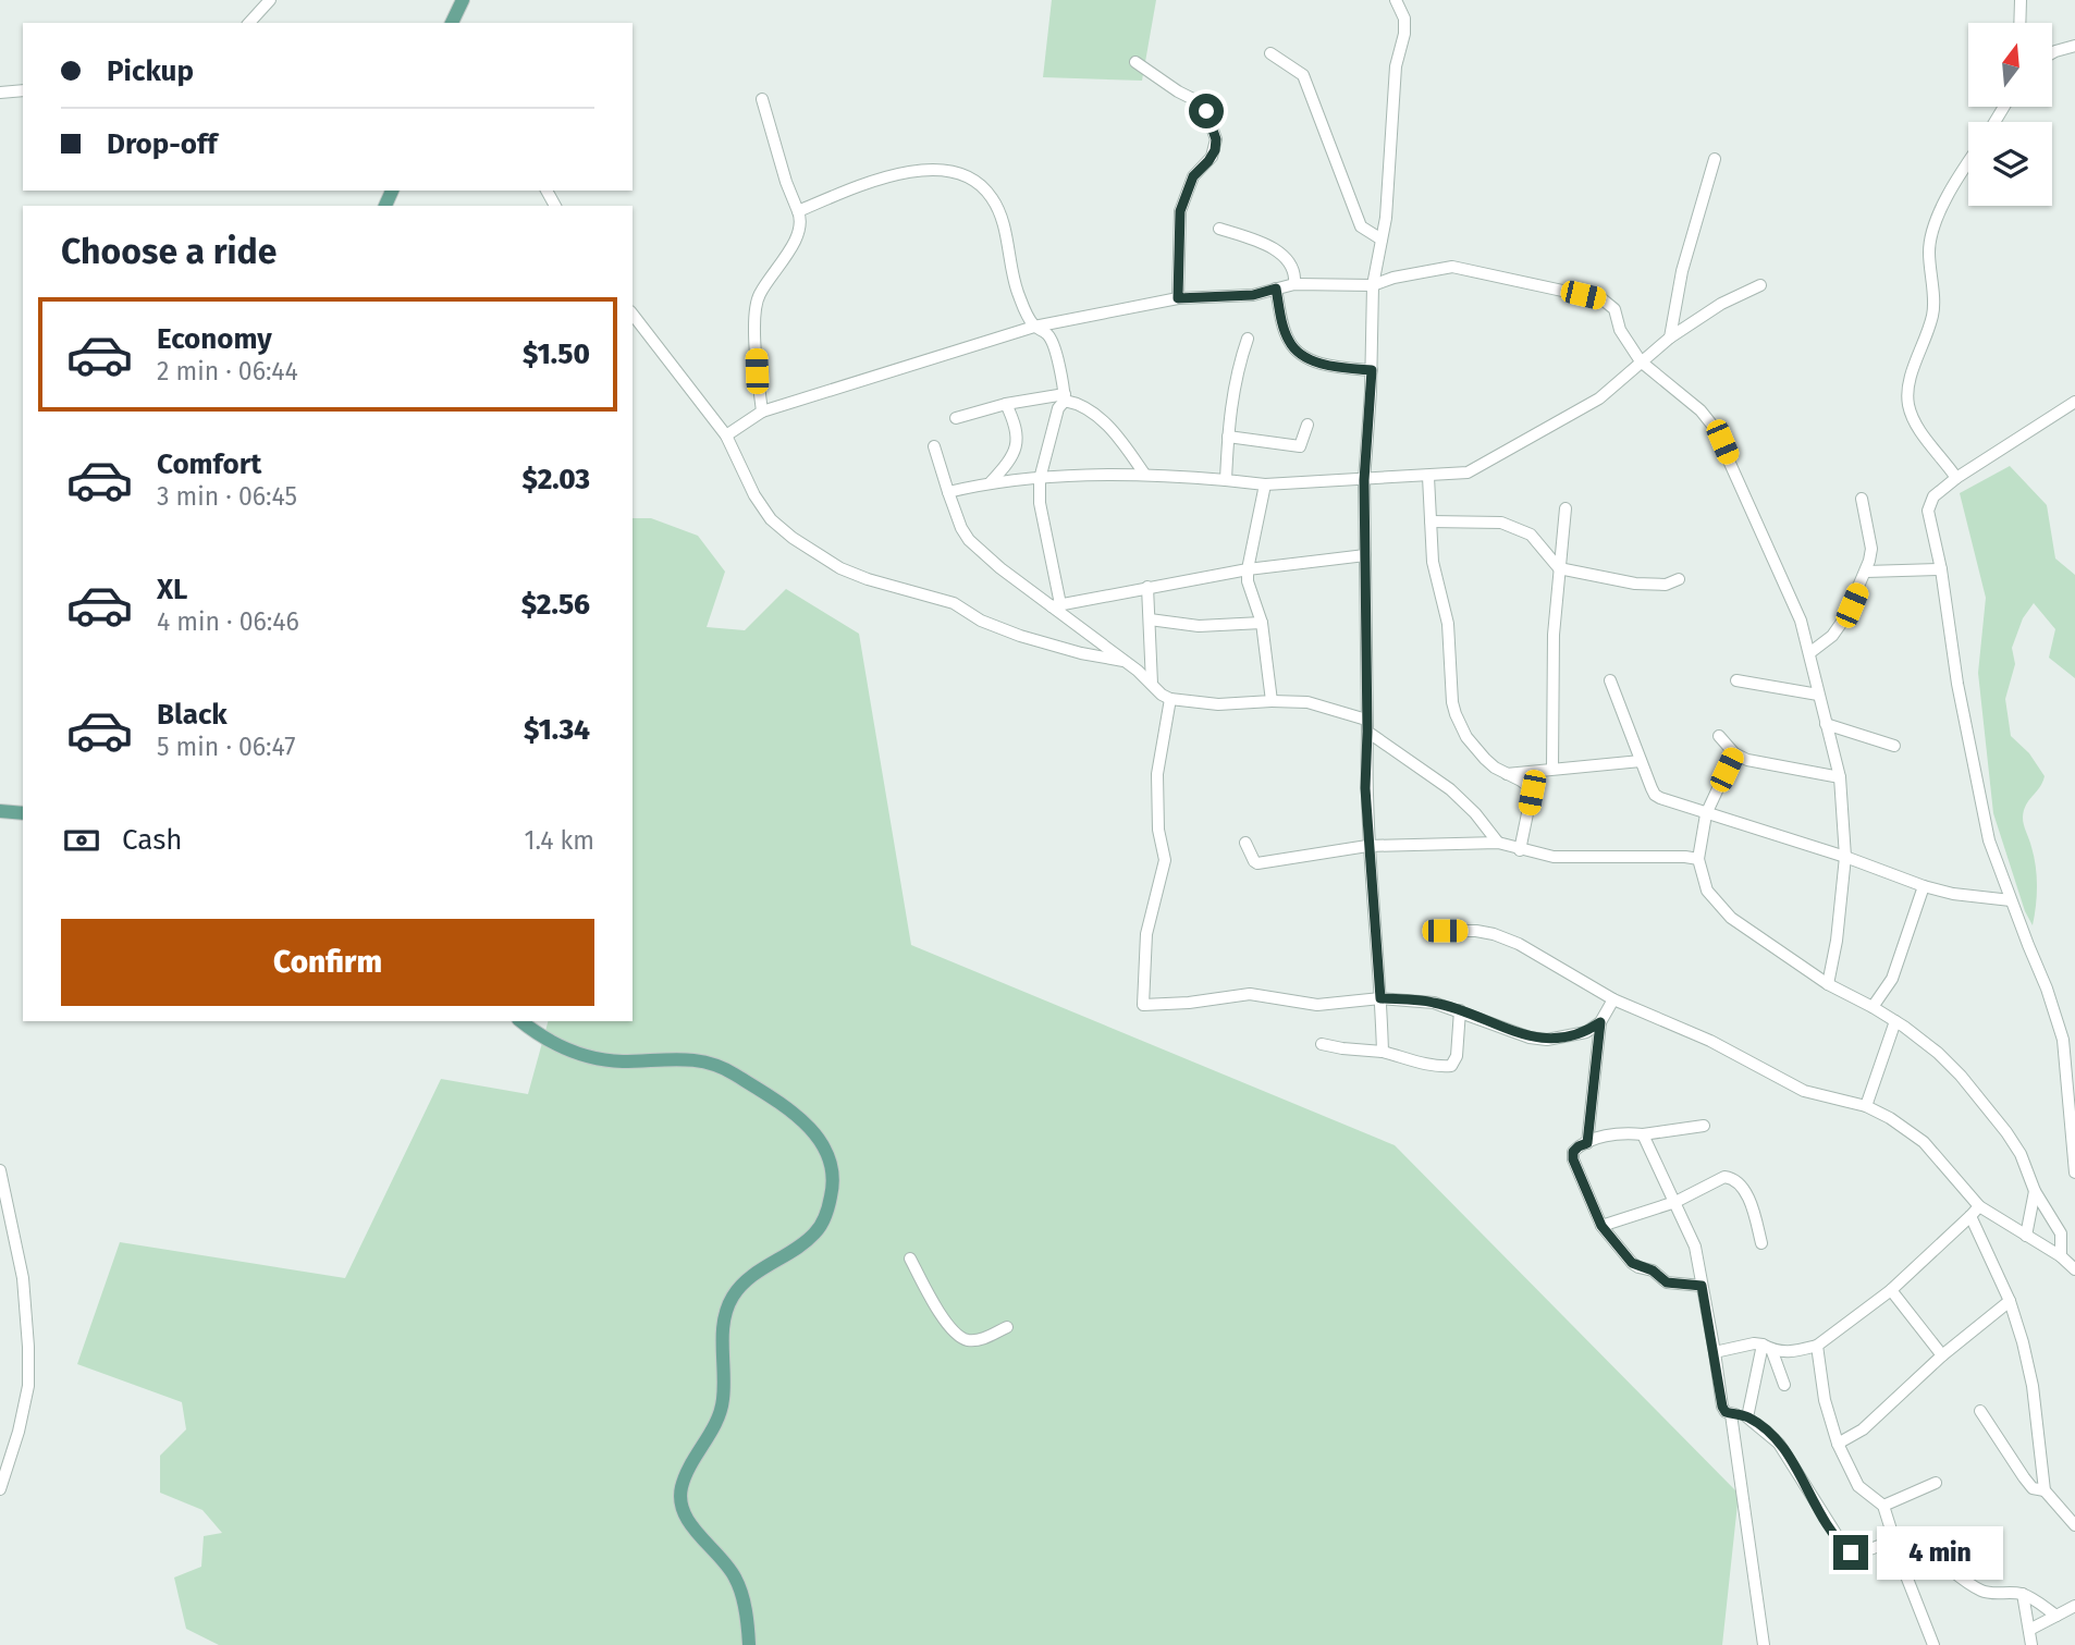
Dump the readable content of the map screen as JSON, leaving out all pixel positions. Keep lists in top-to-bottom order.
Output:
{
  "north": "top",
  "page": {
    "banner": ["Pickup", "Drop-off"],
    "heading": "Choose a ride",
    "list": [
      {
        "name": "Economy",
        "note": "2 min · 06:44",
        "value": "$1.50"
      },
      {
        "name": "Comfort",
        "note": "3 min · 06:45",
        "value": "$2.03"
      },
      {
        "name": "XL",
        "note": "4 min · 06:46",
        "value": "$2.56"
      },
      {
        "name": "Black",
        "note": "5 min · 06:47",
        "value": "$1.34"
      }
    ],
    "pay": ["Cash", "1.4 km"],
    "buttons": "Confirm",
    "bubble": "4 min"
  }
}
